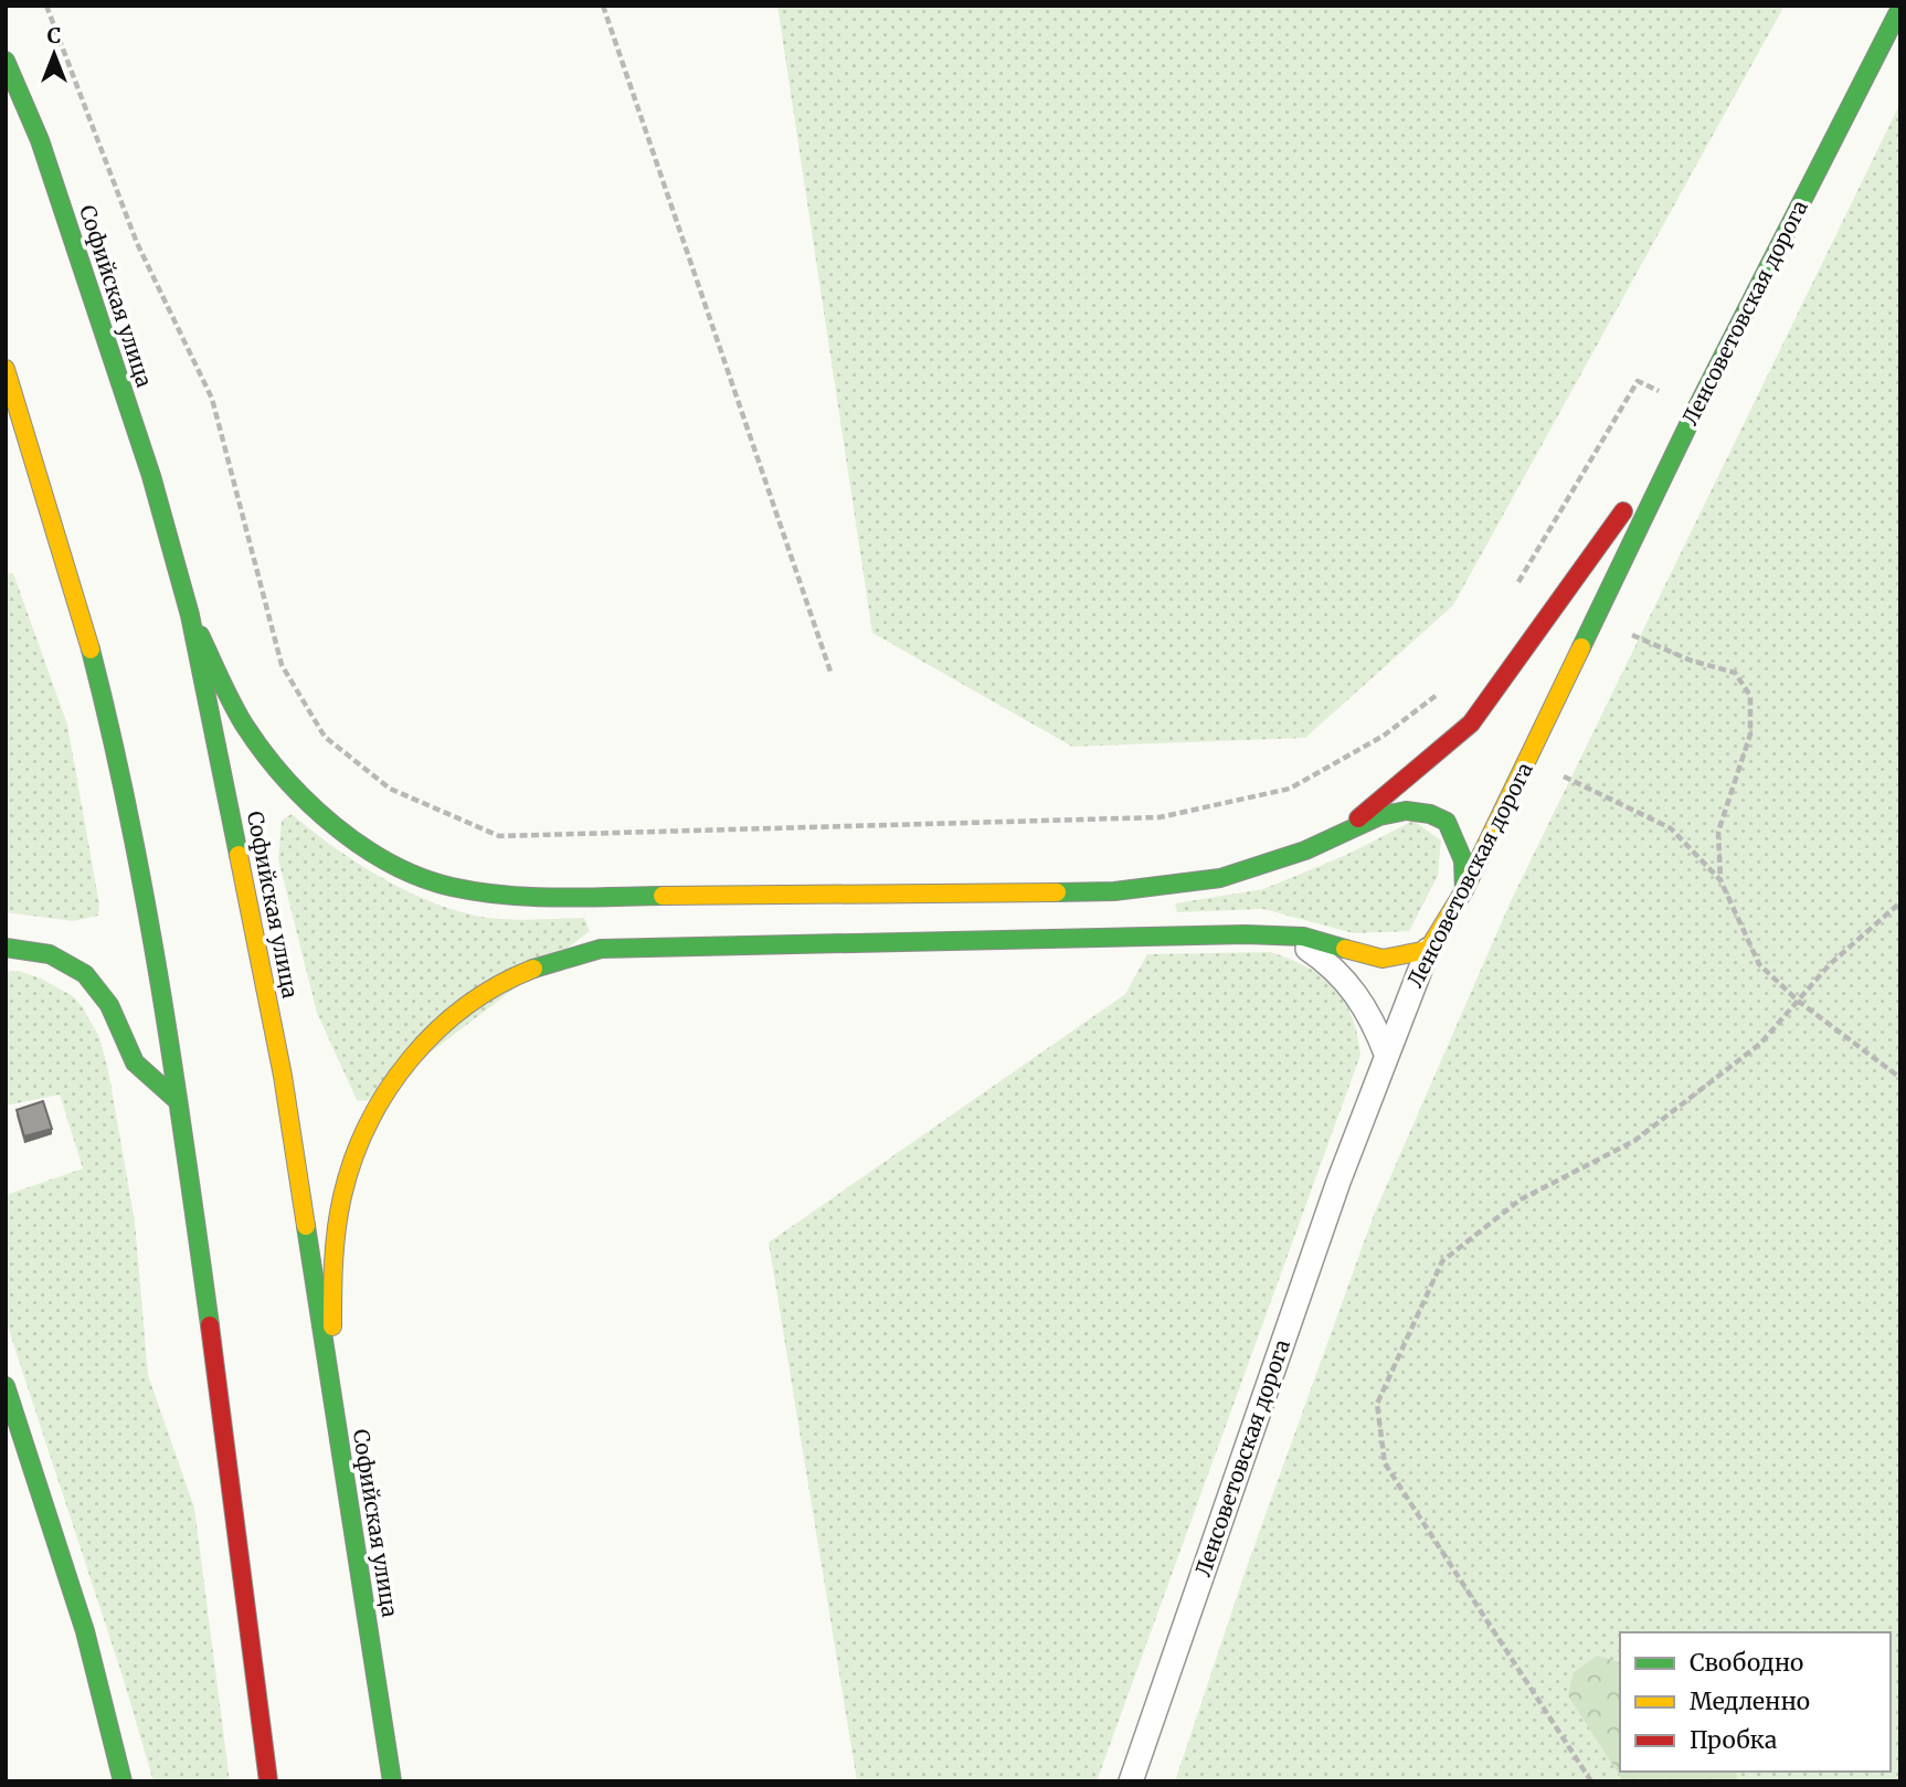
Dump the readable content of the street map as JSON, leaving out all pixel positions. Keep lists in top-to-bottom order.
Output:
{
  "streets": {
    "street": ["Софийская улица", "Ленсоветовская дорога"]
  },
  "legend": ["Свободно", "Медленно", "Пробка"],
  "north": "top"
}
